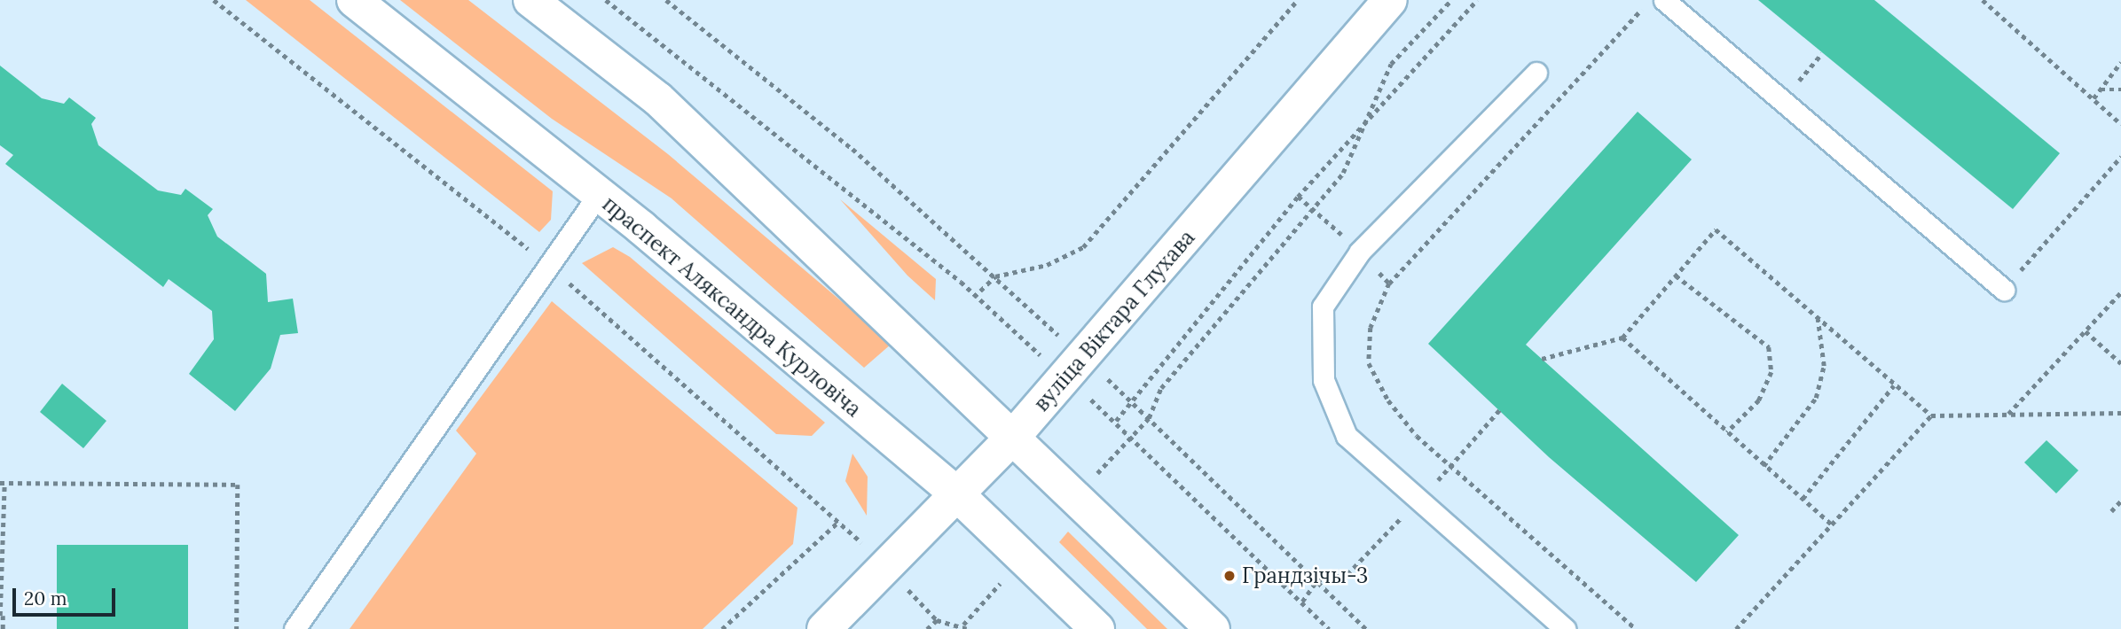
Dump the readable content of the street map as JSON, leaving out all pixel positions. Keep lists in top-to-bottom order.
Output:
{
  "streets": {
    "street": ["праспект Аляксандра Курловіча", "вуліца Віктара Глухава"]
  },
  "crossings": [
    ["праспект Аляксандра Курловіча", "вуліца Віктара Глухава"]
  ],
  "places": ["Грандзічы-3"],
  "scale_bar": "20 m"
}
